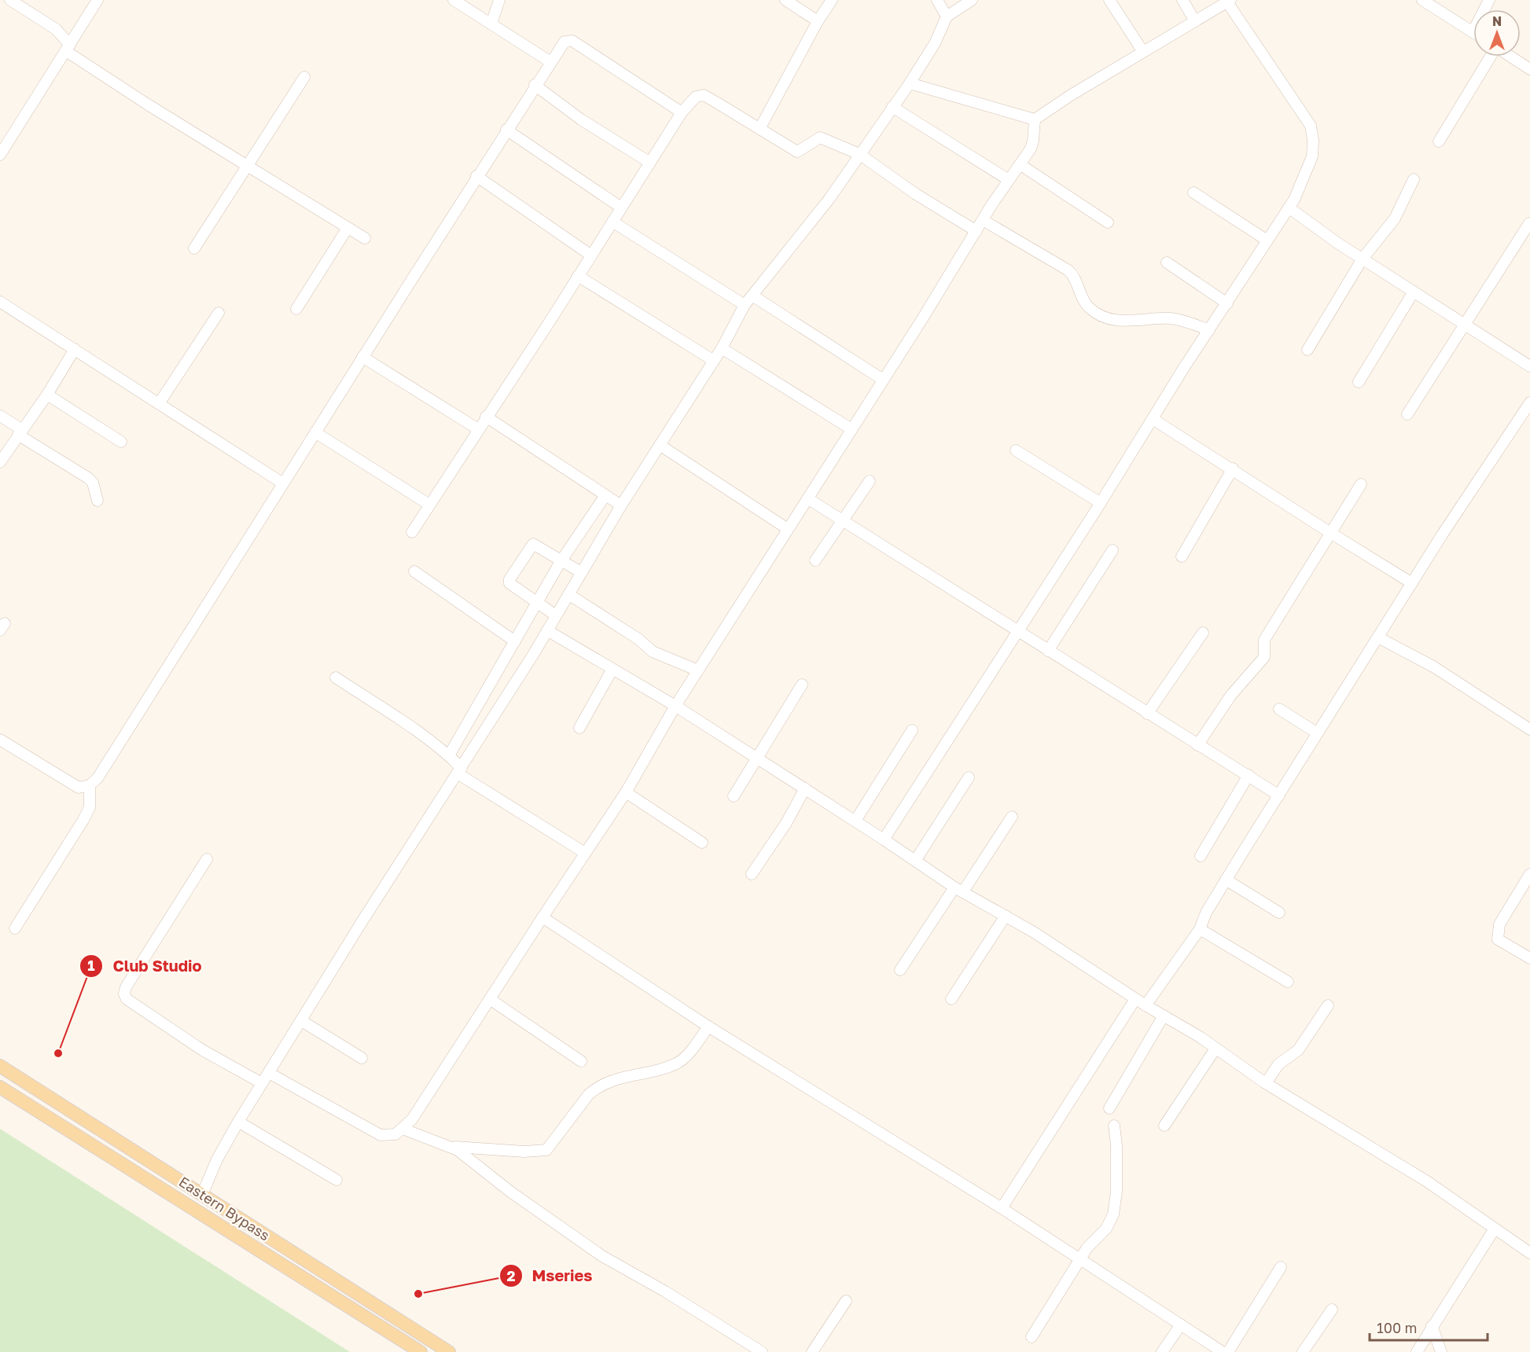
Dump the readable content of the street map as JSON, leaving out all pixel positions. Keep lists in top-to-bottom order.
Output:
{
  "streets": {
    "main road": ["Eastern Bypass"]
  },
  "places": ["Club Studio", "Mseries"],
  "scale_bar": "100 m",
  "north": "top"
}
